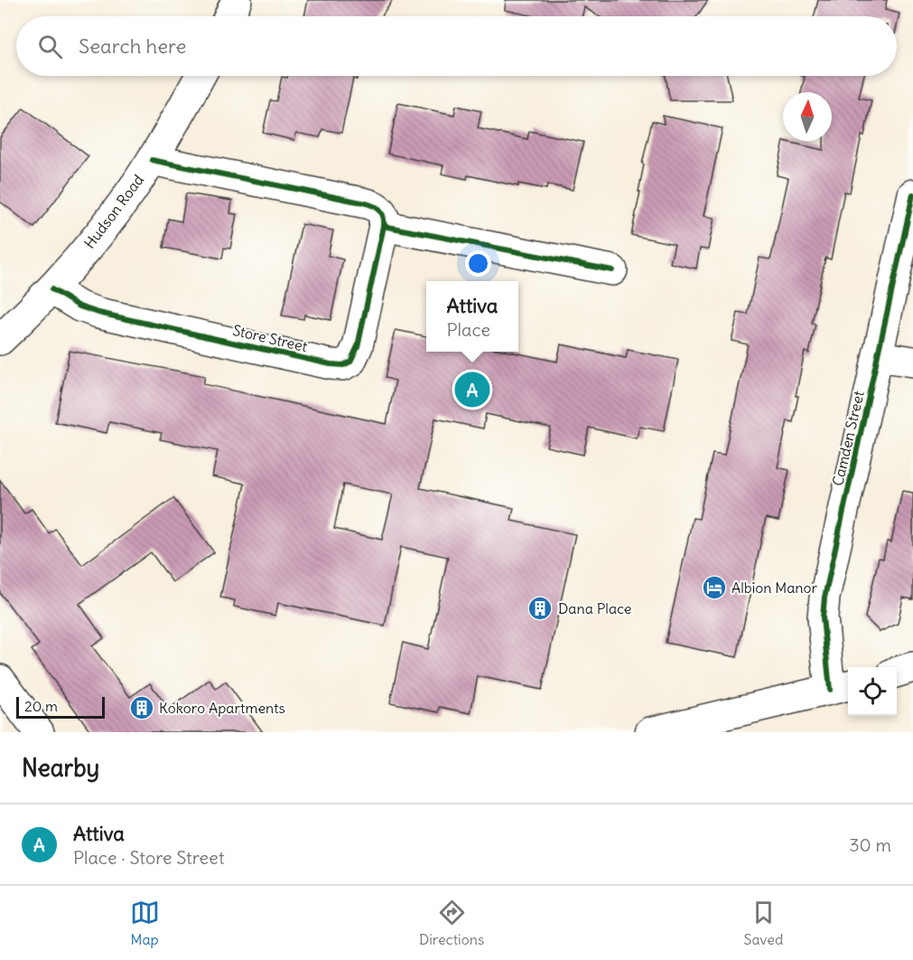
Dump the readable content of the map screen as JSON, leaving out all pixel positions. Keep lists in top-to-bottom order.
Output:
{
  "streets": {
    "main road": ["Hudson Road", "Store Street", "Camden Street"]
  },
  "crossings": [
    ["Hudson Road", "Store Street"]
  ],
  "places": {
    "hotel": ["Albion Manor"],
    "building": ["Dana Place", "Kokoro Apartments"]
  },
  "scale_bar": "20 m",
  "north": "top",
  "page": {
    "search": "Search here",
    "popup": ["Attiva", "Place"],
    "pins": "A",
    "scale": "20 m",
    "heading": "Nearby",
    "list": [
      {
        "mark": "A",
        "name": "Attiva",
        "note": "Place · Store Street",
        "value": "30 m"
      }
    ],
    "nav": ["Map", "Directions", "Saved"]
  }
}
